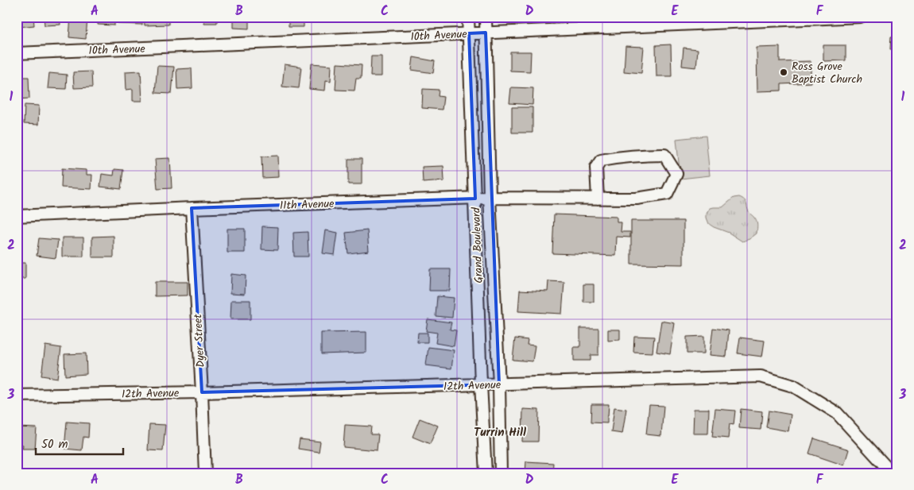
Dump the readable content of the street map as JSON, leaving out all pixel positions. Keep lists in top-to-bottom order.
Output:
{
  "streets": {
    "street": [
      "10th Avenue",
      "11th Avenue",
      "Grand Boulevard",
      "Dyer Street",
      "12th Avenue"
    ]
  },
  "crossings": [
    ["10th Avenue", "Grand Boulevard"],
    ["11th Avenue", "Grand Boulevard"],
    ["11th Avenue", "Dyer Street"],
    ["Grand Boulevard", "12th Avenue"],
    ["Dyer Street", "12th Avenue"]
  ],
  "districts": ["Turrin Hill"],
  "places": ["Ross Grove Baptist Church"],
  "scale_bar": "50 m",
  "grid": {
    "columns": [
      "A",
      "B",
      "C",
      "D",
      "E",
      "F"
    ],
    "rows": ["1", "2", "3"]
  }
}
